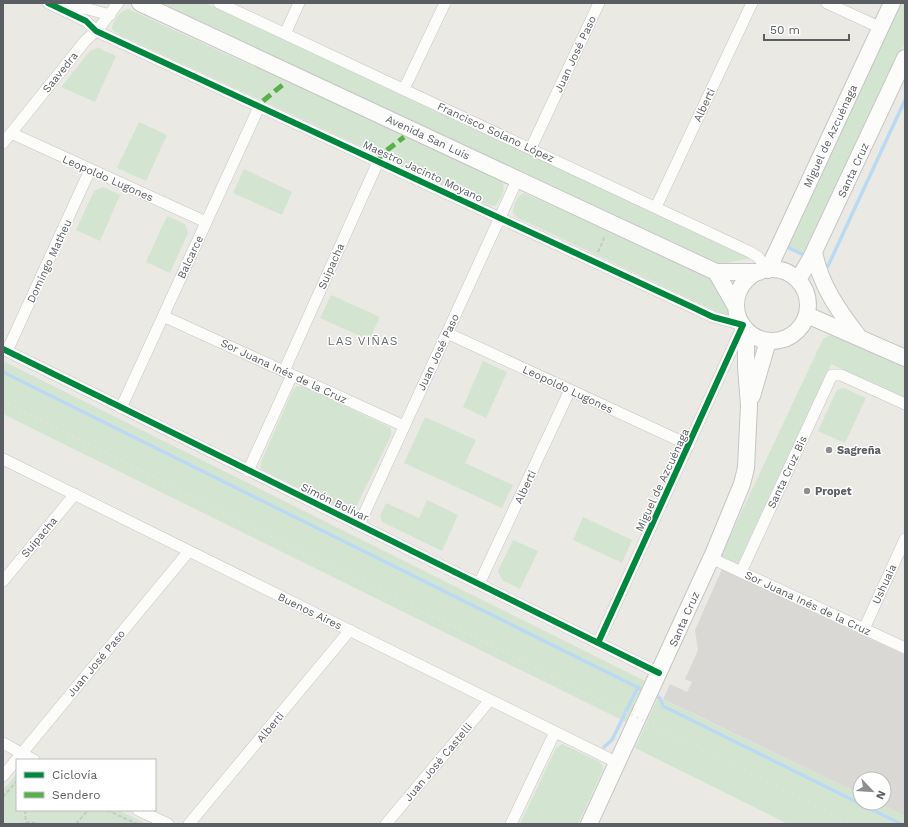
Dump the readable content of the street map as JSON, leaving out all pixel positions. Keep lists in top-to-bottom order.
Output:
{
  "streets": {
    "main road": ["Miguel de Azcuénaga", "Avenida San Luis", "Santa Cruz"],
    "street": [
      "Juan José Paso",
      "Saavedra",
      "Alberti",
      "Francisco Solano López",
      "Maestro Jacinto Moyano",
      "Leopoldo Lugones",
      "Balcarce",
      "Domingo Matheu",
      "Suipacha",
      "Sor Juana Inés de la Cruz",
      "Santa Cruz Bis",
      "Simón Bolívar",
      "Ushuaia",
      "Buenos Aires",
      "Juan José Castelli"
    ]
  },
  "crossings": [
    ["Juan José Paso", "Francisco Solano López"],
    ["Juan José Paso", "Avenida San Luis"],
    ["Juan José Paso", "Maestro Jacinto Moyano"],
    ["Juan José Paso", "Leopoldo Lugones"],
    ["Juan José Paso", "Sor Juana Inés de la Cruz"],
    ["Juan José Paso", "Simón Bolívar"],
    ["Juan José Paso", "Buenos Aires"],
    ["Saavedra", "Maestro Jacinto Moyano"],
    ["Saavedra", "Leopoldo Lugones"],
    ["Alberti", "Francisco Solano López"],
    ["Alberti", "Leopoldo Lugones"],
    ["Alberti", "Simón Bolívar"],
    ["Alberti", "Buenos Aires"],
    ["Francisco Solano López", "Miguel de Azcuénaga"],
    ["Francisco Solano López", "Avenida San Luis"],
    ["Francisco Solano López", "Santa Cruz"],
    ["Francisco Solano López", "Maestro Jacinto Moyano"],
    ["Miguel de Azcuénaga", "Avenida San Luis"],
    ["Miguel de Azcuénaga", "Santa Cruz"],
    ["Miguel de Azcuénaga", "Maestro Jacinto Moyano"],
    ["Miguel de Azcuénaga", "Leopoldo Lugones"],
    ["Miguel de Azcuénaga", "Simón Bolívar"],
    ["Avenida San Luis", "Santa Cruz"],
    ["Avenida San Luis", "Maestro Jacinto Moyano"],
    ["Santa Cruz", "Maestro Jacinto Moyano"],
    ["Santa Cruz", "Sor Juana Inés de la Cruz"],
    ["Santa Cruz", "Simón Bolívar"],
    ["Santa Cruz", "Buenos Aires"],
    ["Maestro Jacinto Moyano", "Balcarce"],
    ["Maestro Jacinto Moyano", "Suipacha"],
    ["Leopoldo Lugones", "Balcarce"],
    ["Leopoldo Lugones", "Domingo Matheu"],
    ["Balcarce", "Sor Juana Inés de la Cruz"],
    ["Balcarce", "Simón Bolívar"],
    ["Domingo Matheu", "Simón Bolívar"],
    ["Suipacha", "Sor Juana Inés de la Cruz"],
    ["Suipacha", "Simón Bolívar"],
    ["Suipacha", "Buenos Aires"],
    ["Sor Juana Inés de la Cruz", "Santa Cruz Bis"],
    ["Sor Juana Inés de la Cruz", "Ushuaia"],
    ["Buenos Aires", "Juan José Castelli"]
  ],
  "districts": ["LAS VIÑAS"],
  "places": ["Sagreña", "Propet"],
  "legend": ["Ciclovía", "Sendero"],
  "scale_bar": "50 m",
  "north": "bottom right"
}
